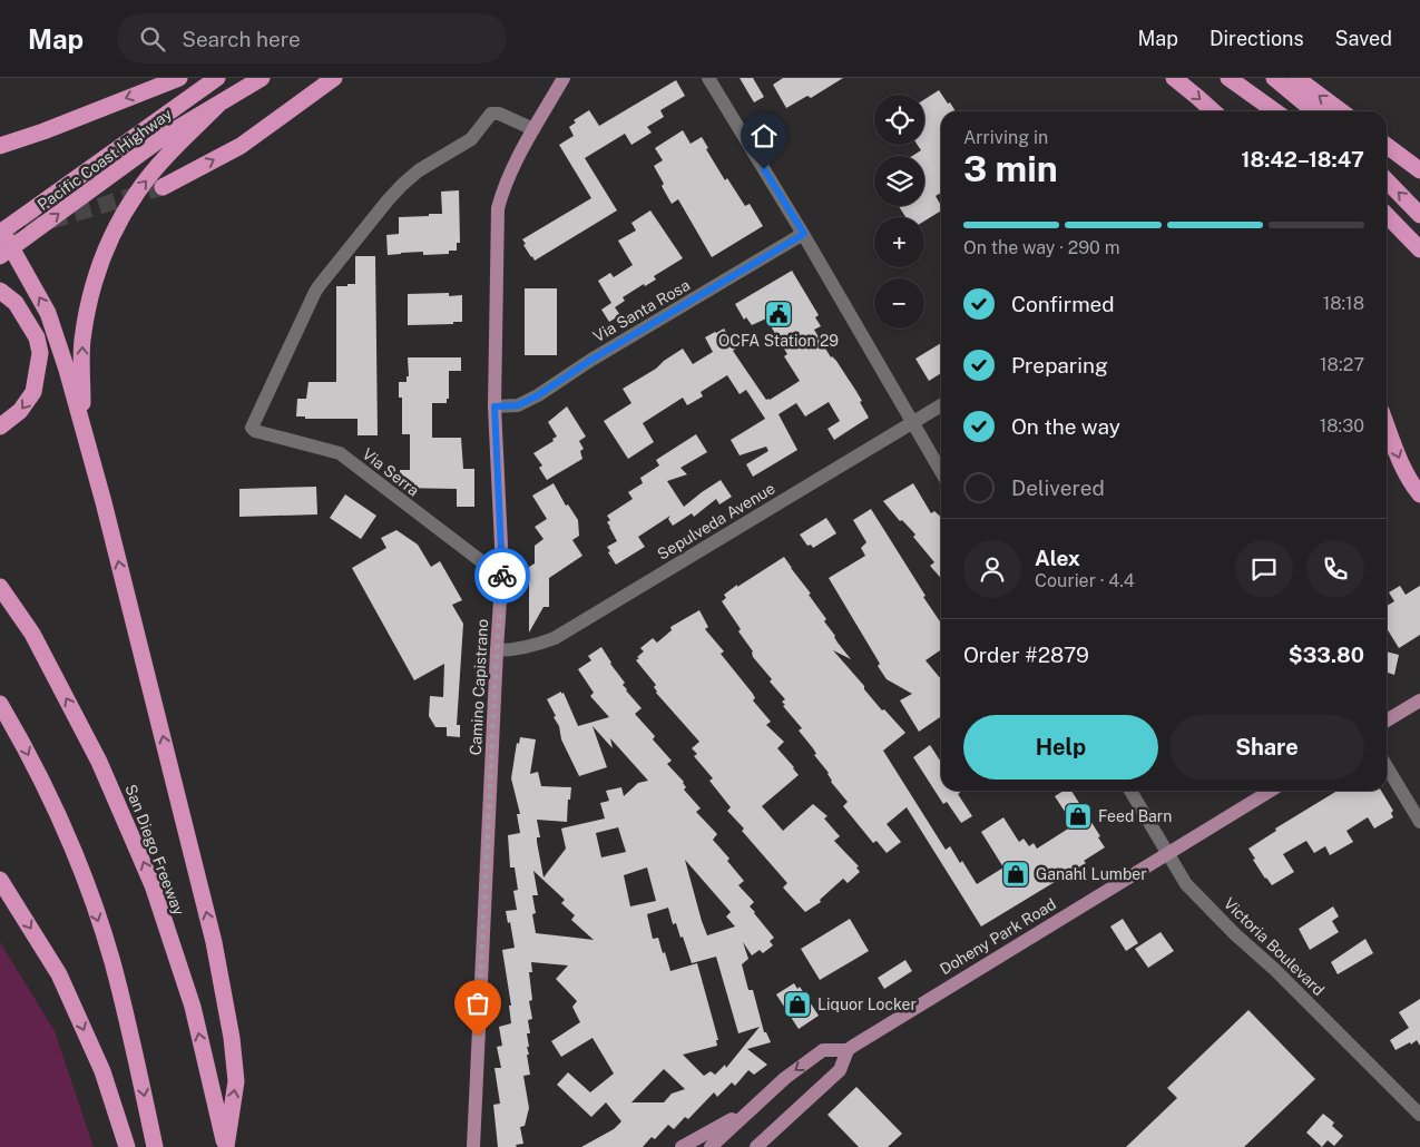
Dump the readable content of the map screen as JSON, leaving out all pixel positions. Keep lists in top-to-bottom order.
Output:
{
  "streets": {
    "highway": ["Pacific Coast Highway", "San Diego Freeway"],
    "main road": ["Camino Capistrano", "Doheny Park Road"],
    "street": [
      "Via Santa Rosa",
      "Via Serra",
      "Sepulveda Avenue",
      "Victoria Boulevard"
    ]
  },
  "crossings": [
    ["Via Santa Rosa", "Camino Capistrano"],
    ["Via Serra", "Camino Capistrano"],
    ["Sepulveda Avenue", "Camino Capistrano"],
    ["Doheny Park Road", "Victoria Boulevard"]
  ],
  "places": {
    "public building": ["OCFA Station 29"],
    "shop": ["Feed Barn", "Ganahl Lumber", "Liquor Locker"]
  },
  "page": {
    "header": "Map",
    "search": "Search here",
    "nav": ["Map", "Directions", "Saved"],
    "map_buttons": ["+", "−"],
    "heading": ["3 min", "Arriving in", "18:42–18:47"],
    "panel": [
      "Alex",
      "Courier · 4.4",
      "Order #2879",
      "$33.80"
    ],
    "bar": "On the way · 290 m",
    "list": [
      ["Confirmed", "18:18"],
      ["Preparing", "18:27"],
      ["On the way", "18:30"],
      "Delivered"
    ],
    "buttons": ["Help", "Share"]
  }
}
